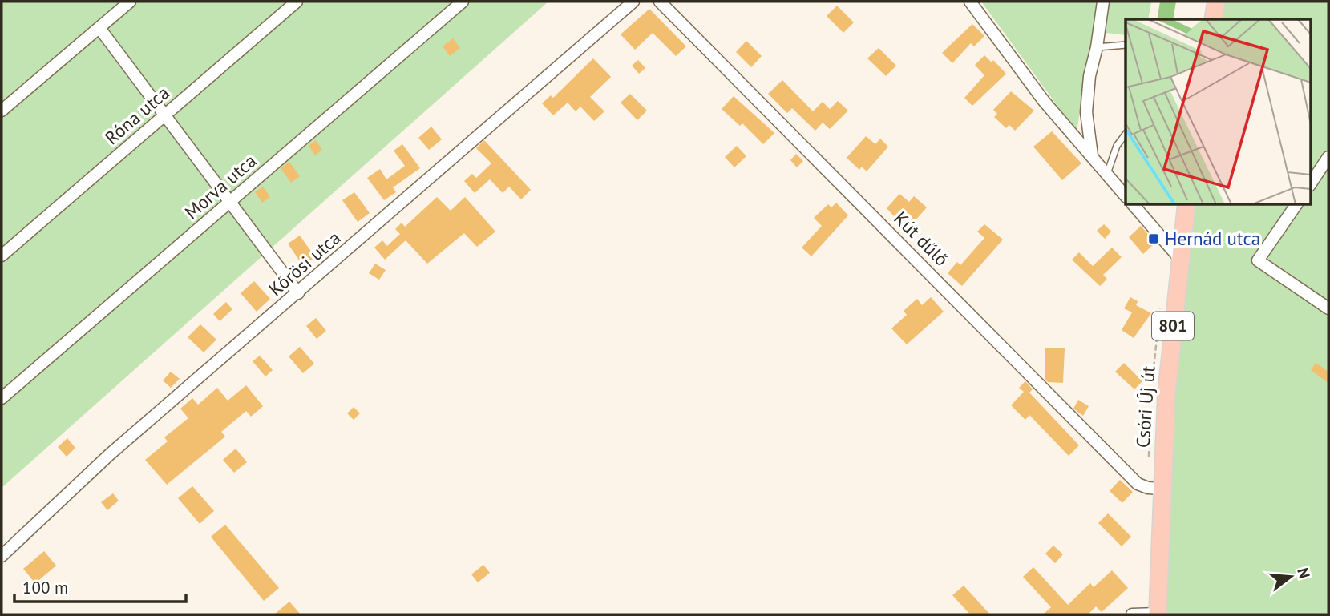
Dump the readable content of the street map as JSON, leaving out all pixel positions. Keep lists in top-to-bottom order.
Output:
{
  "streets": {
    "main road": ["801", "Csóri Új út"],
    "street": [
      "Róna utca",
      "Morva utca",
      "Kút dűlő",
      "Kőrösi utca"
    ]
  },
  "crossings": [
    ["Kút dűlő", "Csóri Új út"]
  ],
  "places": {
    "transit": ["Hernád utca"]
  },
  "scale_bar": "100 m",
  "north": "right"
}
